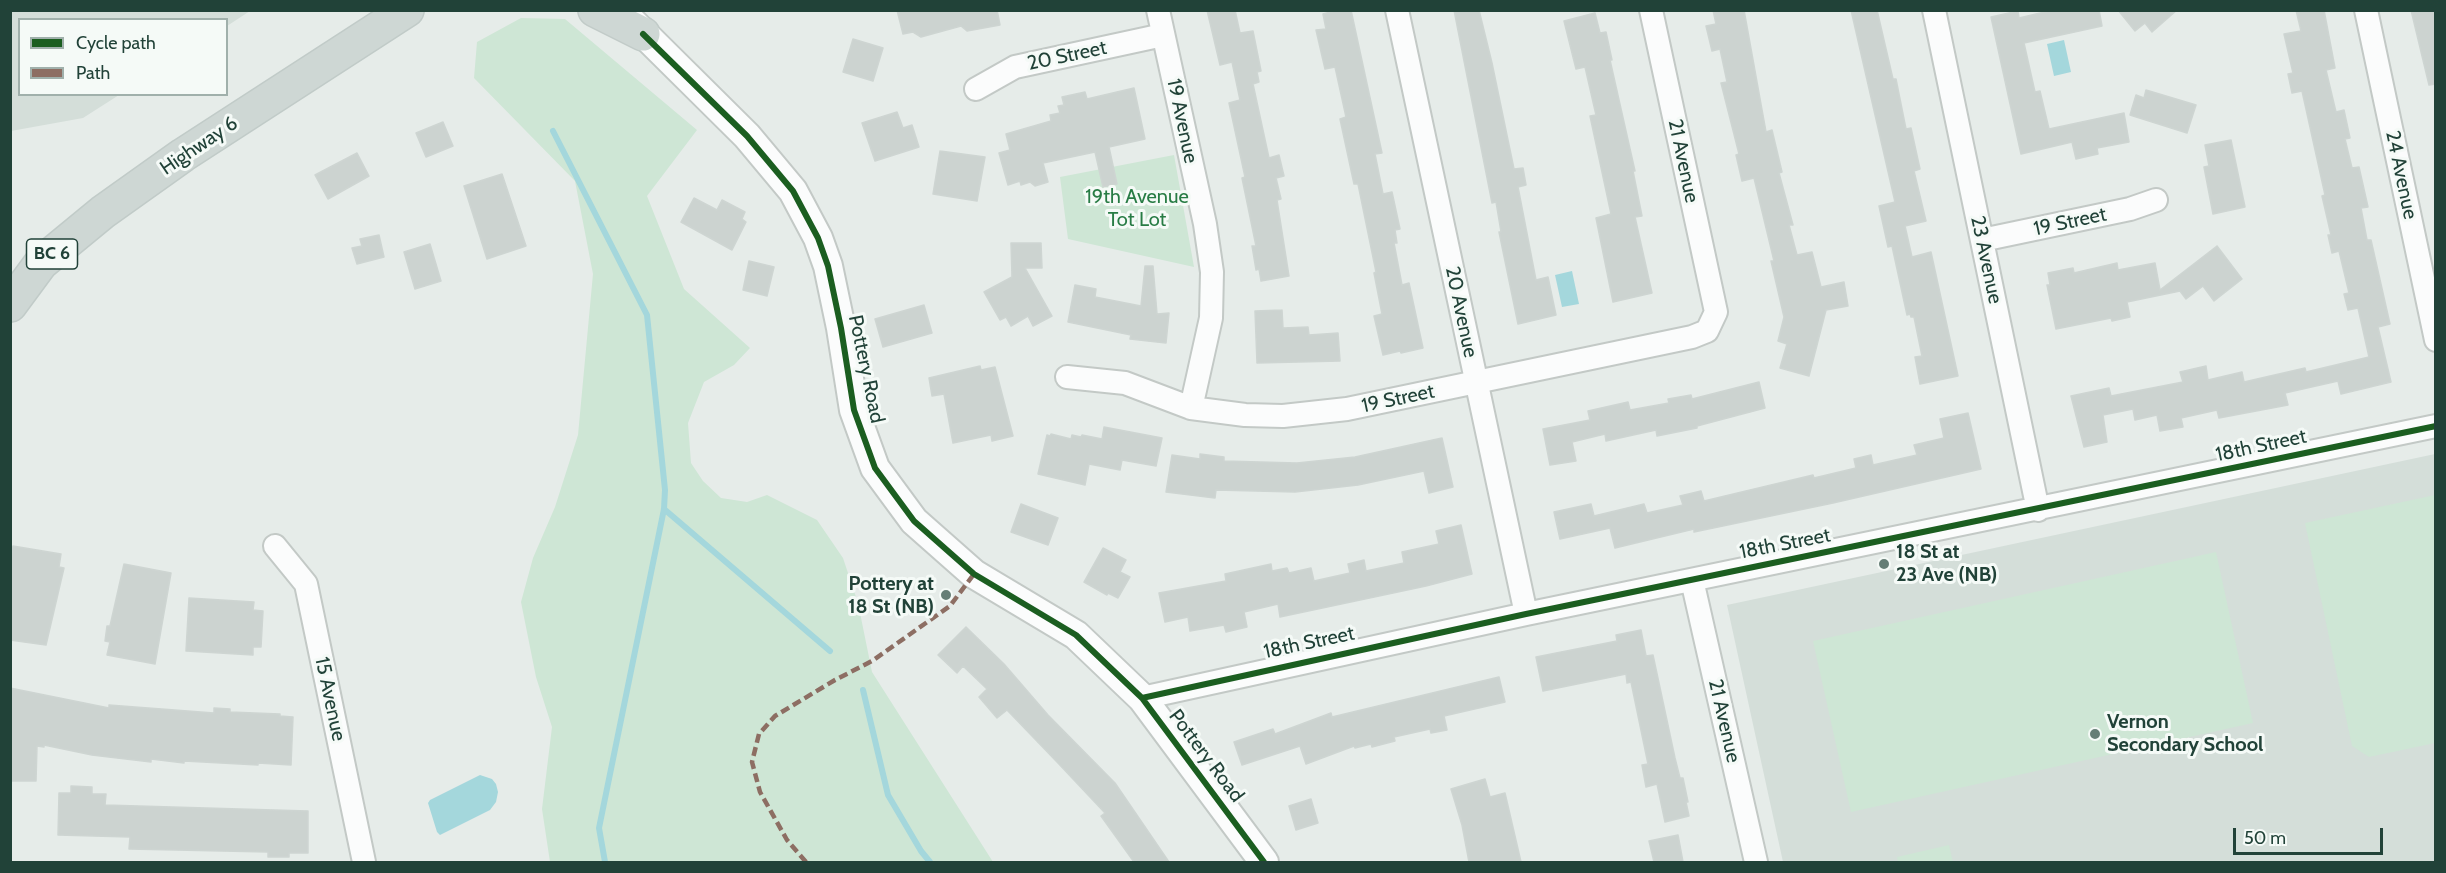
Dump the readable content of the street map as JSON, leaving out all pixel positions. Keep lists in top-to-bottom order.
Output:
{
  "streets": {
    "main road": ["Highway 6", "BC 6"],
    "street": [
      "20 Street",
      "19 Avenue",
      "21 Avenue",
      "24 Avenue",
      "19 Street",
      "23 Avenue",
      "20 Avenue",
      "Pottery Road",
      "18th Street",
      "15 Avenue"
    ]
  },
  "crossings": [
    ["20 Street", "19 Avenue"],
    ["19 Avenue", "19 Street"],
    ["21 Avenue", "19 Street"],
    ["21 Avenue", "18th Street"],
    ["19 Street", "23 Avenue"],
    ["19 Street", "20 Avenue"],
    ["23 Avenue", "18th Street"],
    ["20 Avenue", "18th Street"],
    ["Pottery Road", "18th Street"]
  ],
  "parks": ["19th Avenue Tot Lot"],
  "places": ["18 St at 23 Ave (NB)", "Pottery at 18 St (NB)", "Vernon Secondary School"],
  "legend": ["Cycle path", "Path"],
  "scale_bar": "50 m"
}
